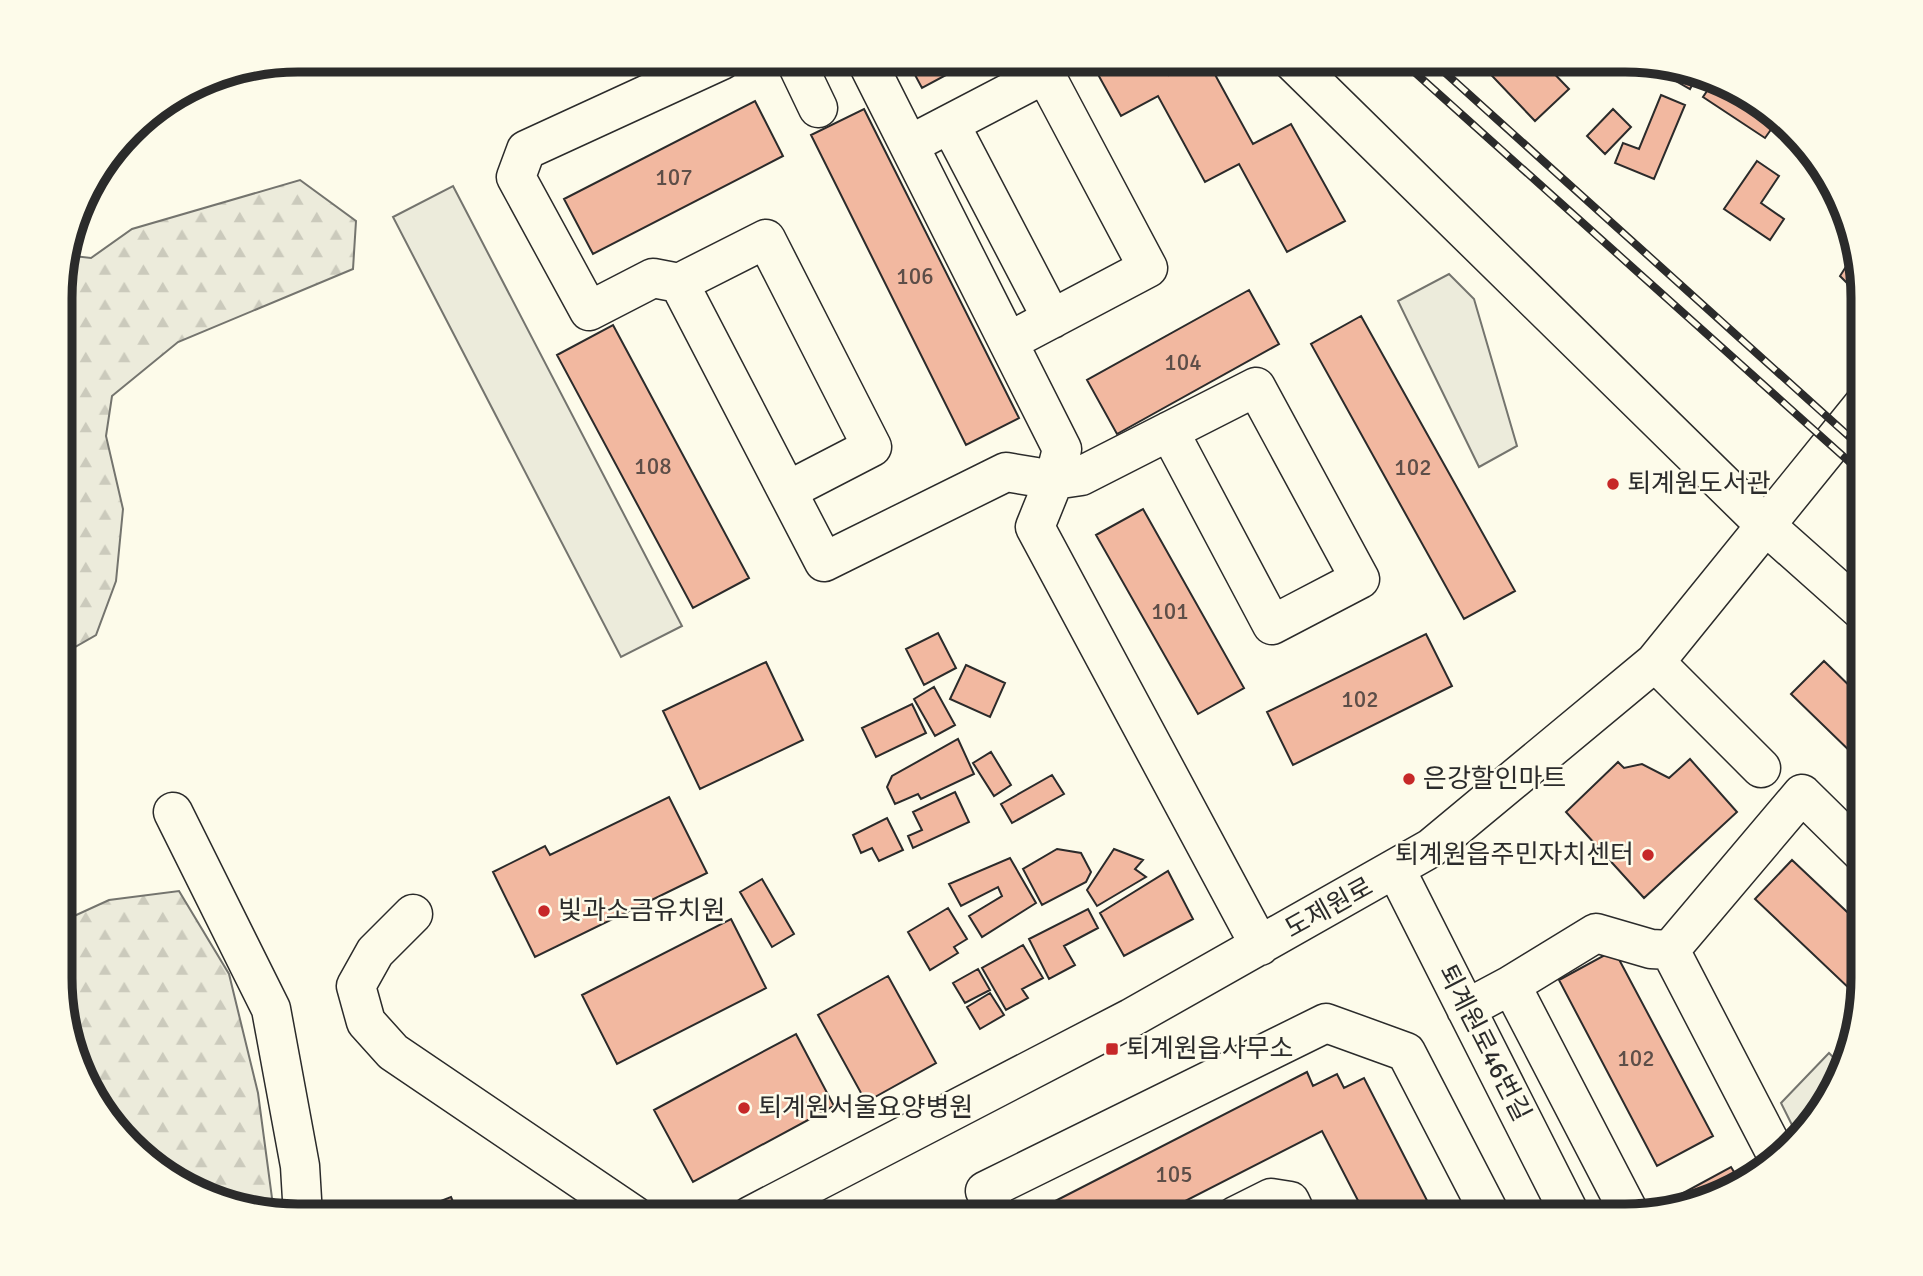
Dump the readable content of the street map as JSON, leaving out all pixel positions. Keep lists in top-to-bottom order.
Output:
{
  "streets": {
    "street": ["도제원로", "퇴계원로46번길"]
  },
  "crossings": [
    ["도제원로", "퇴계원로46번길"]
  ],
  "places": {
    "other": [
      "퇴계원도서관",
      "은강할인마트",
      "퇴계원읍주민자치센터",
      "빛과소금유치원",
      "퇴계원서울요양병원"
    ],
    "transit": ["퇴계원읍사무소"]
  },
  "house_numbers": [
    "107",
    "106",
    "104",
    "108",
    "102",
    "101",
    "102",
    "102",
    "105"
  ]
}
